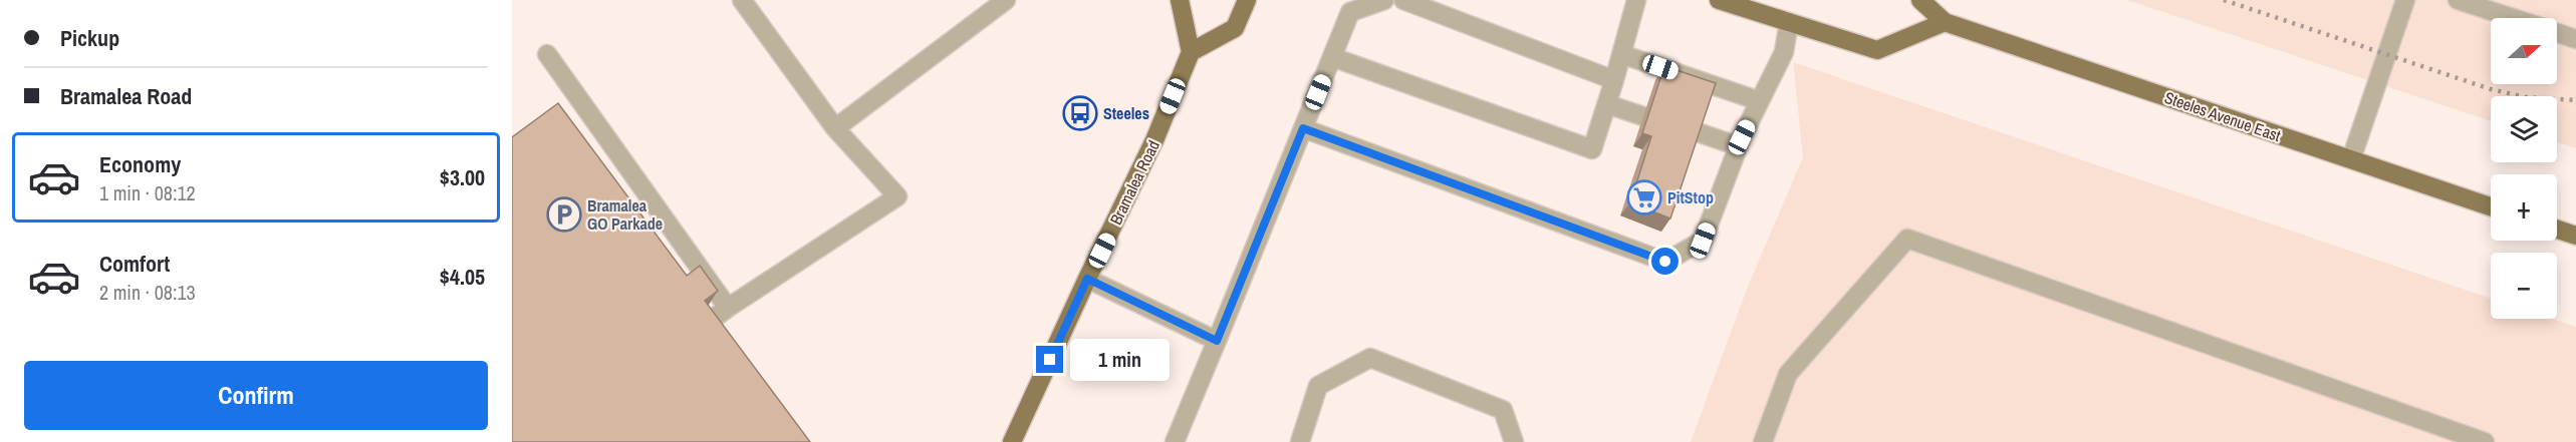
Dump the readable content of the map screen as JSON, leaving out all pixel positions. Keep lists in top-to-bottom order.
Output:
{
  "streets": {
    "main road": ["Steeles Avenue East", "Bramalea Road"]
  },
  "places": {
    "bus stop": ["Steeles"],
    "supermarket": ["PitStop"],
    "parking": ["Bramalea GO Parkade"]
  },
  "north": "right",
  "page": {
    "banner": ["Pickup", "Bramalea Road"],
    "map_buttons": ["+", "−"],
    "list": [
      {
        "name": "Economy",
        "note": "1 min · 08:12",
        "value": "$3.00"
      },
      {
        "name": "Comfort",
        "note": "2 min · 08:13",
        "value": "$4.05"
      }
    ],
    "bubble": "1 min",
    "buttons": "Confirm"
  }
}
